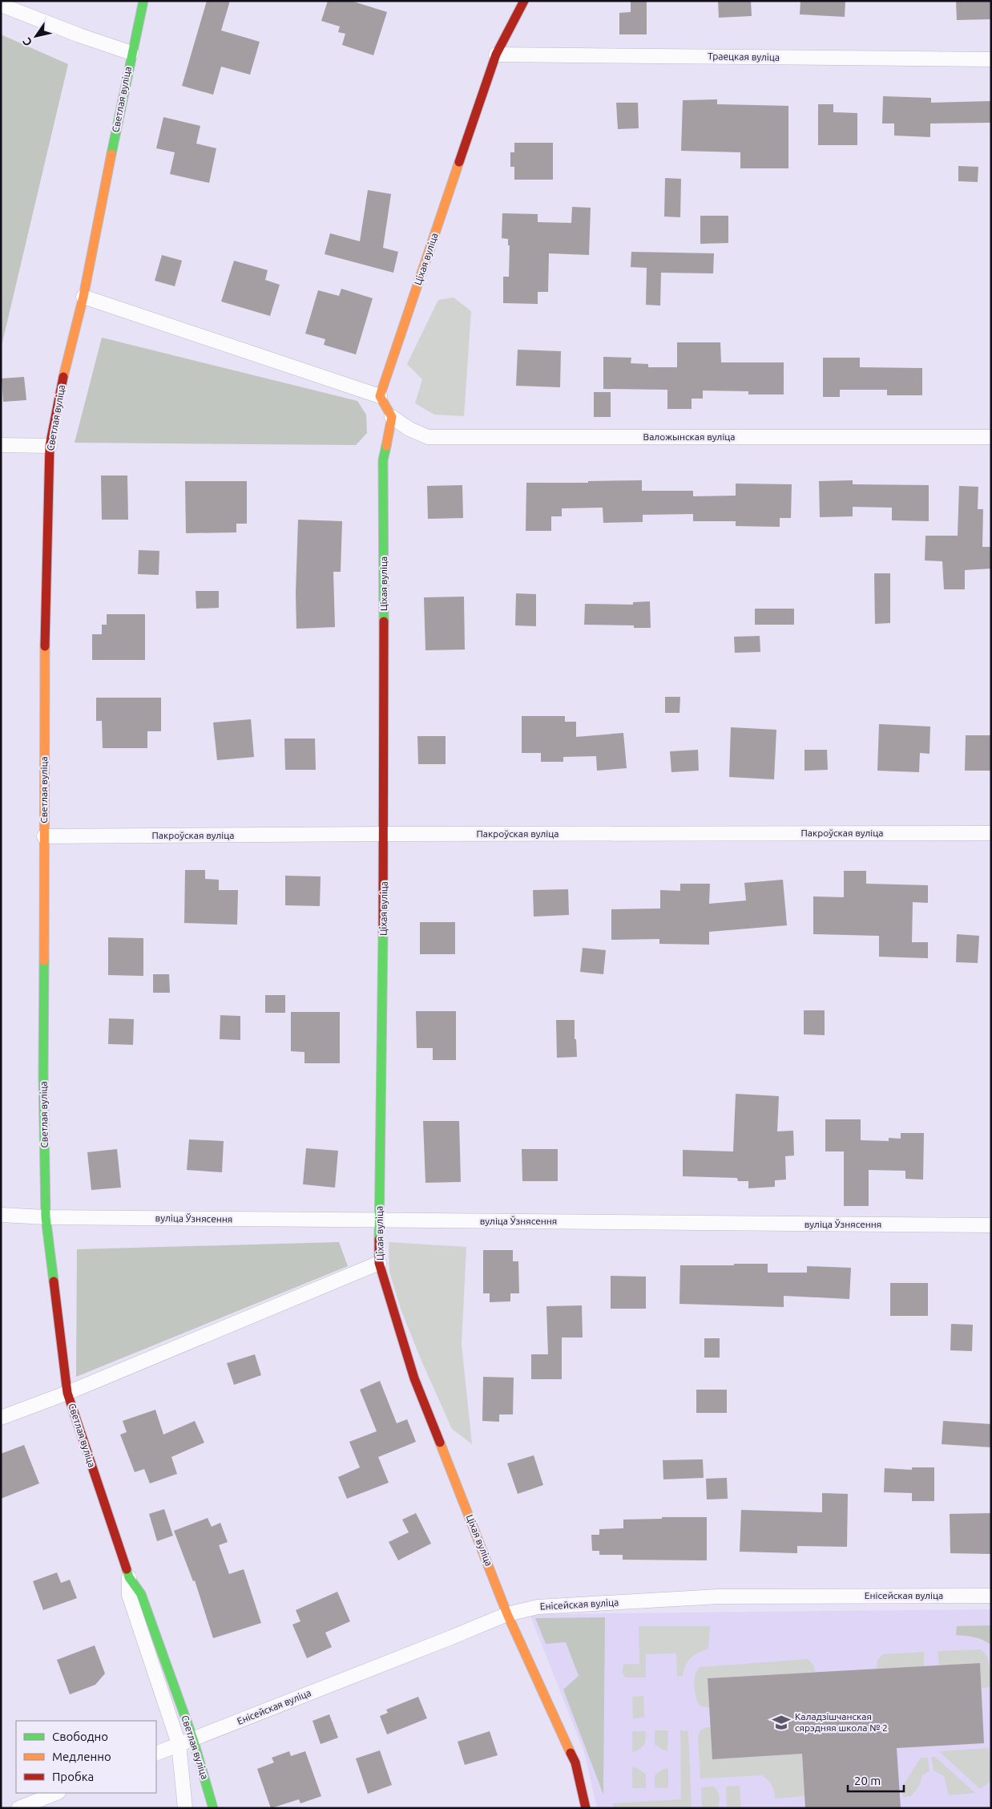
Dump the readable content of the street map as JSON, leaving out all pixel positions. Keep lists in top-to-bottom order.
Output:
{
  "streets": {
    "street": [
      "Траецкая вуліца",
      "Светлая вуліца",
      "Ціхая вуліца",
      "Валожынская вуліца",
      "Пакроўская вуліца",
      "вуліца Ўзнясення",
      "Енісейская вуліца"
    ]
  },
  "crossings": [
    ["Траецкая вуліца", "Ціхая вуліца"],
    ["Светлая вуліца", "Пакроўская вуліца"],
    ["Светлая вуліца", "вуліца Ўзнясення"],
    ["Светлая вуліца", "Енісейская вуліца"],
    ["Ціхая вуліца", "Валожынская вуліца"],
    ["Ціхая вуліца", "Пакроўская вуліца"],
    ["Ціхая вуліца", "вуліца Ўзнясення"],
    ["Ціхая вуліца", "Енісейская вуліца"]
  ],
  "places": {
    "school or university": ["Каладзішчанская сярэдняя школа № 2"]
  },
  "legend": ["Свободно", "Медленно", "Пробка"],
  "scale_bar": "20 m",
  "north": "bottom left"
}
